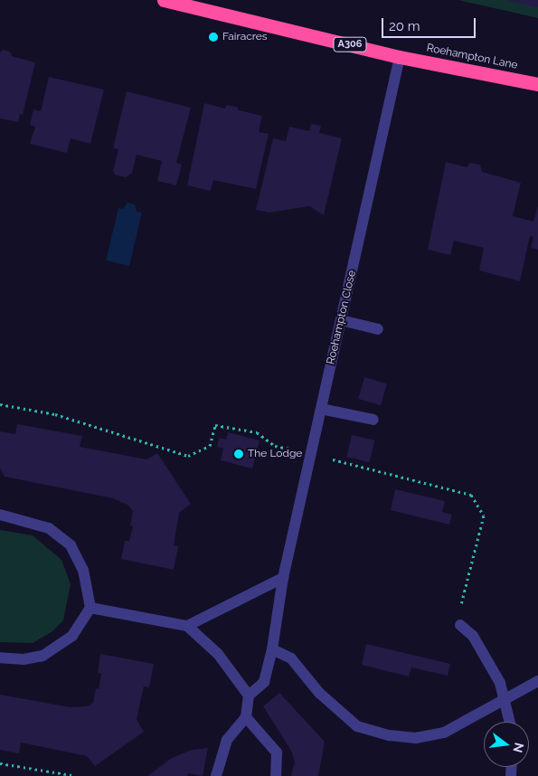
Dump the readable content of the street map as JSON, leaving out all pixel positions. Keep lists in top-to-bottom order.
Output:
{
  "streets": {
    "highway": ["A306", "Roehampton Lane"],
    "street": ["Roehampton Close"]
  },
  "crossings": [
    ["Roehampton Lane", "Roehampton Close"]
  ],
  "places": ["Fairacres", "The Lodge"],
  "scale_bar": "20 m",
  "north": "right"
}
